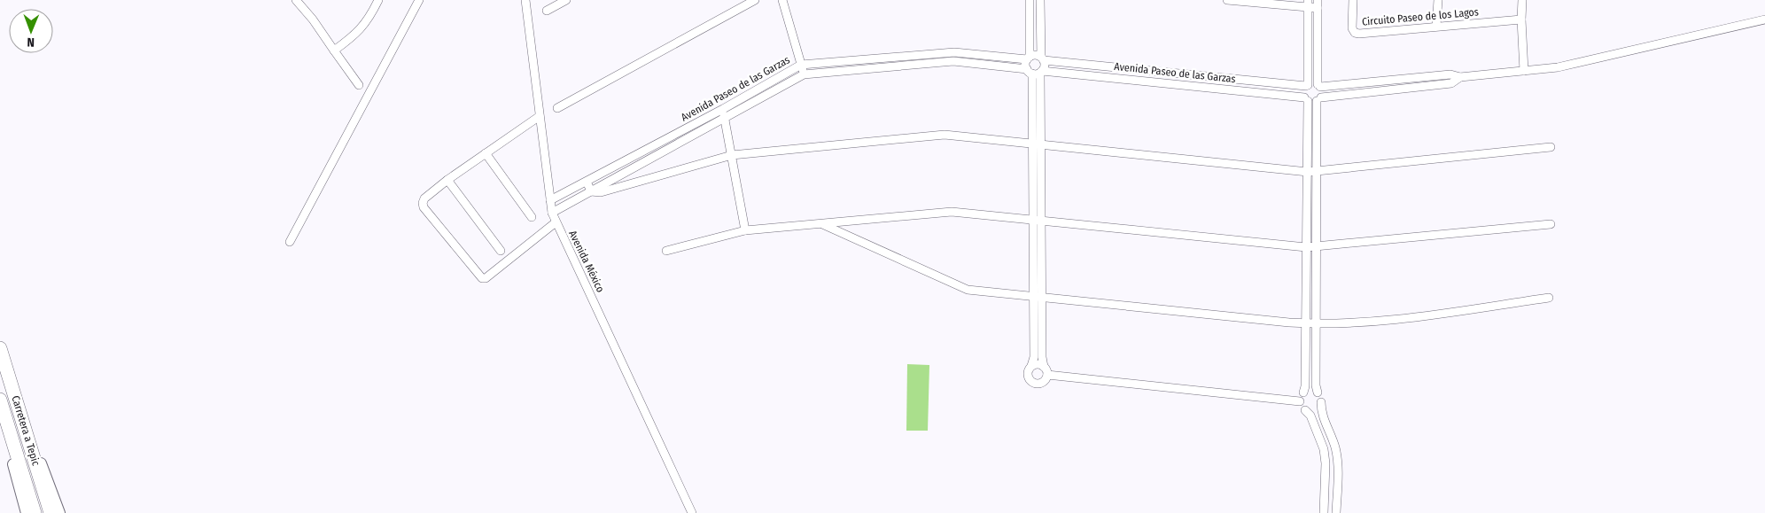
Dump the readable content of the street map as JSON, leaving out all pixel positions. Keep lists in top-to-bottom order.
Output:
{
  "streets": {
    "highway": ["Carretera a Tepic"],
    "street": ["Circuito Paseo de los Lagos", "Avenida Paseo de las Garzas", "Avenida México"]
  },
  "crossings": [
    ["Avenida Paseo de las Garzas", "Avenida México"]
  ],
  "north": "bottom"
}
